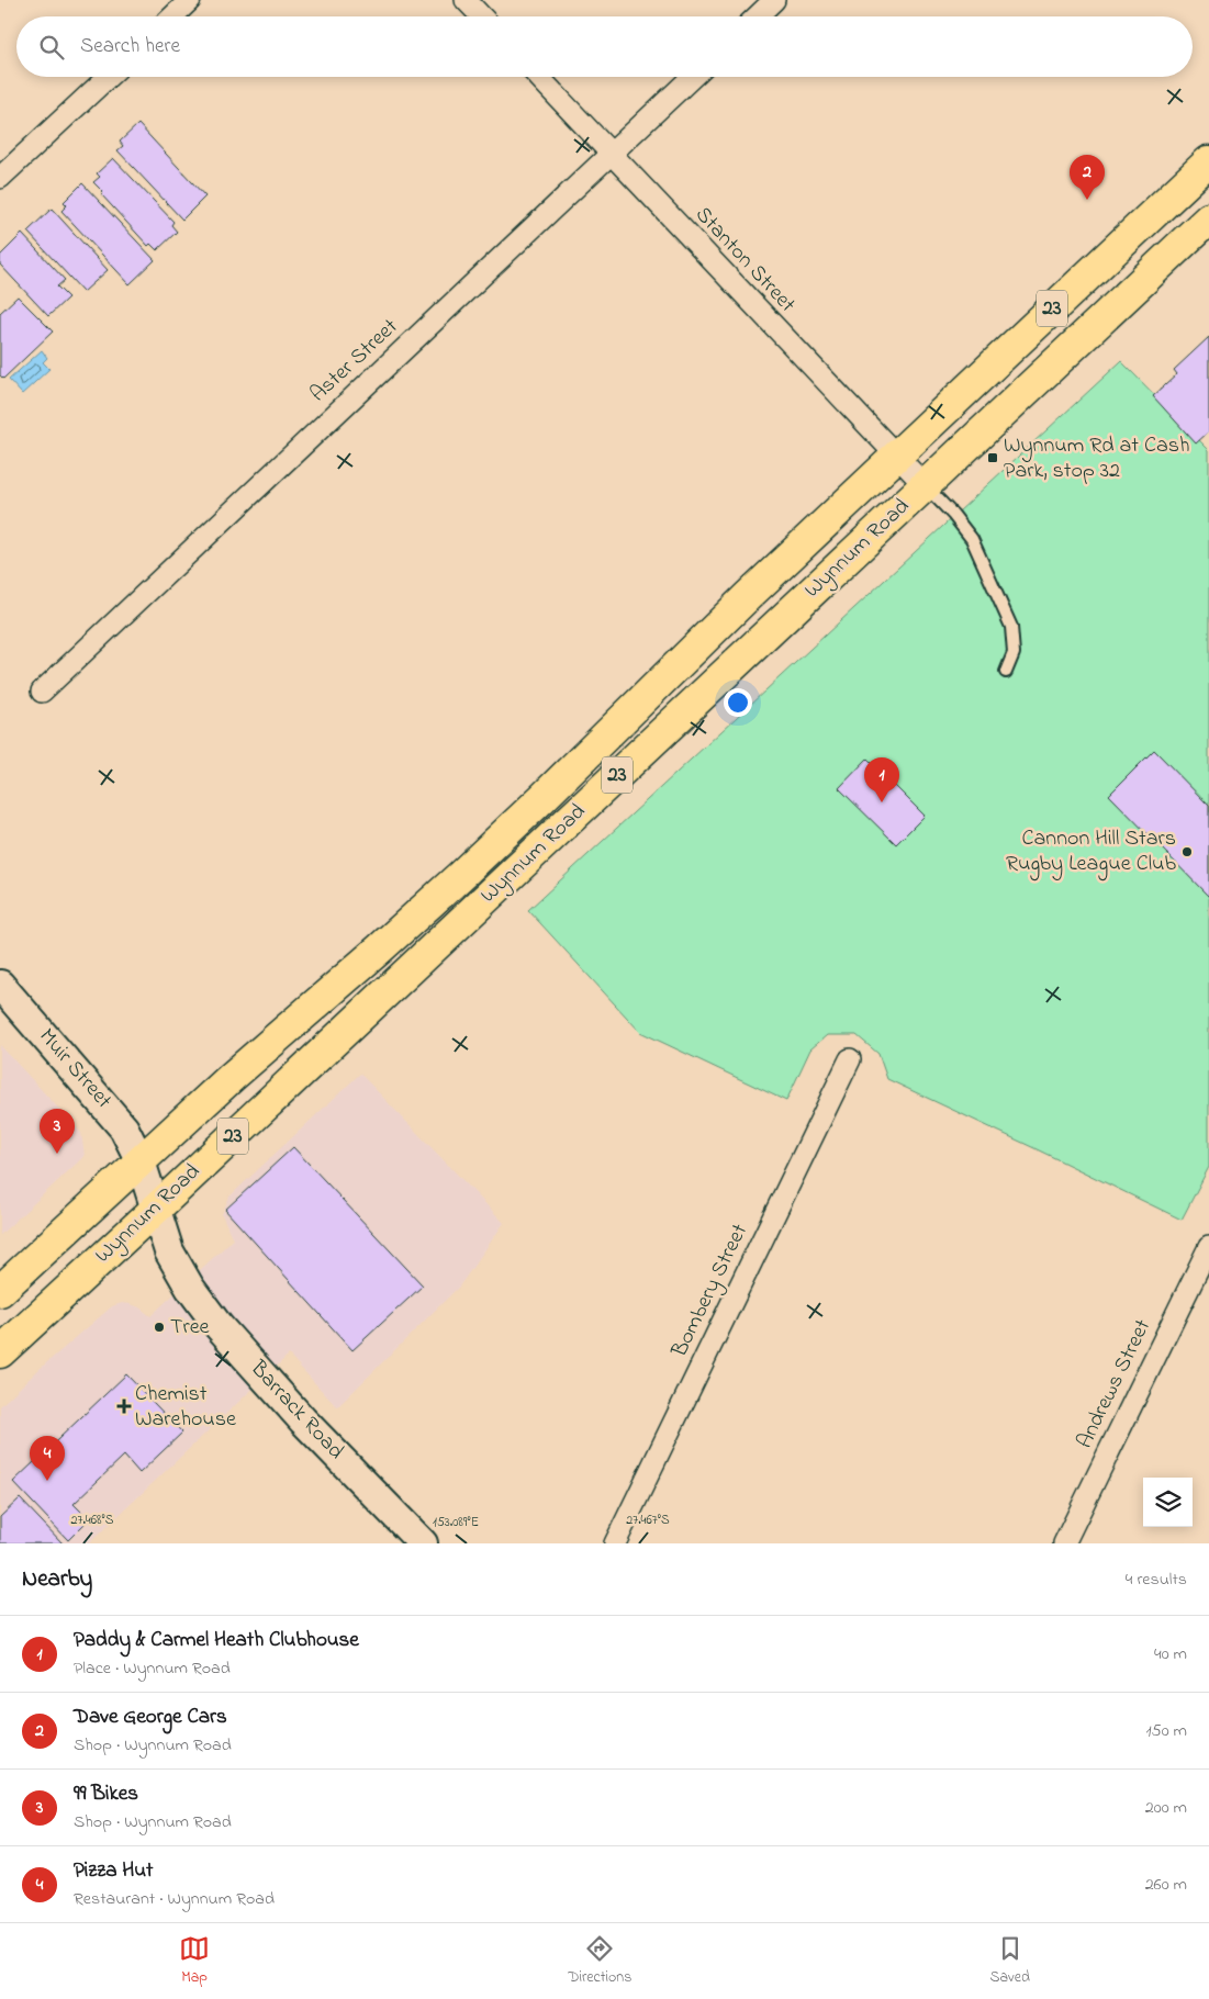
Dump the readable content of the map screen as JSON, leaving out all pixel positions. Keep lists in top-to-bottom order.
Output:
{
  "streets": {
    "main road": ["23", "Wynnum Road"],
    "street": [
      "Stanton Street",
      "Aster Street",
      "Muir Street",
      "Bombery Street",
      "Andrews Street",
      "Barrack Road"
    ]
  },
  "crossings": [
    ["Stanton Street", "Aster Street"],
    ["Stanton Street", "Wynnum Road"],
    ["Wynnum Road", "Muir Street"],
    ["Wynnum Road", "Barrack Road"],
    ["Muir Street", "Barrack Road"]
  ],
  "places": {
    "transit": ["Wynnum Rd at Cash Park, stop 32"],
    "other": ["Cannon Hill Stars Rugby League Club", "Tree"],
    "health": ["Chemist Warehouse"]
  },
  "page": {
    "search": "Search here",
    "pins": [
      "2",
      "1",
      "3",
      "4"
    ],
    "heading": ["Nearby", "4 results"],
    "list": [
      {
        "mark": "1",
        "name": "Paddy & Carmel Heath Clubhouse",
        "note": "Place · Wynnum Road",
        "value": "40 m"
      },
      {
        "mark": "2",
        "name": "Dave George Cars",
        "note": "Shop · Wynnum Road",
        "value": "150 m"
      },
      {
        "mark": "3",
        "name": "99 Bikes",
        "note": "Shop · Wynnum Road",
        "value": "200 m"
      },
      {
        "mark": "4",
        "name": "Pizza Hut",
        "note": "Restaurant · Wynnum Road",
        "value": "260 m"
      }
    ],
    "nav": ["Map", "Directions", "Saved"]
  },
  "coordinates": ["27.468°S", "27.467°S", "153.089°E"]
}
